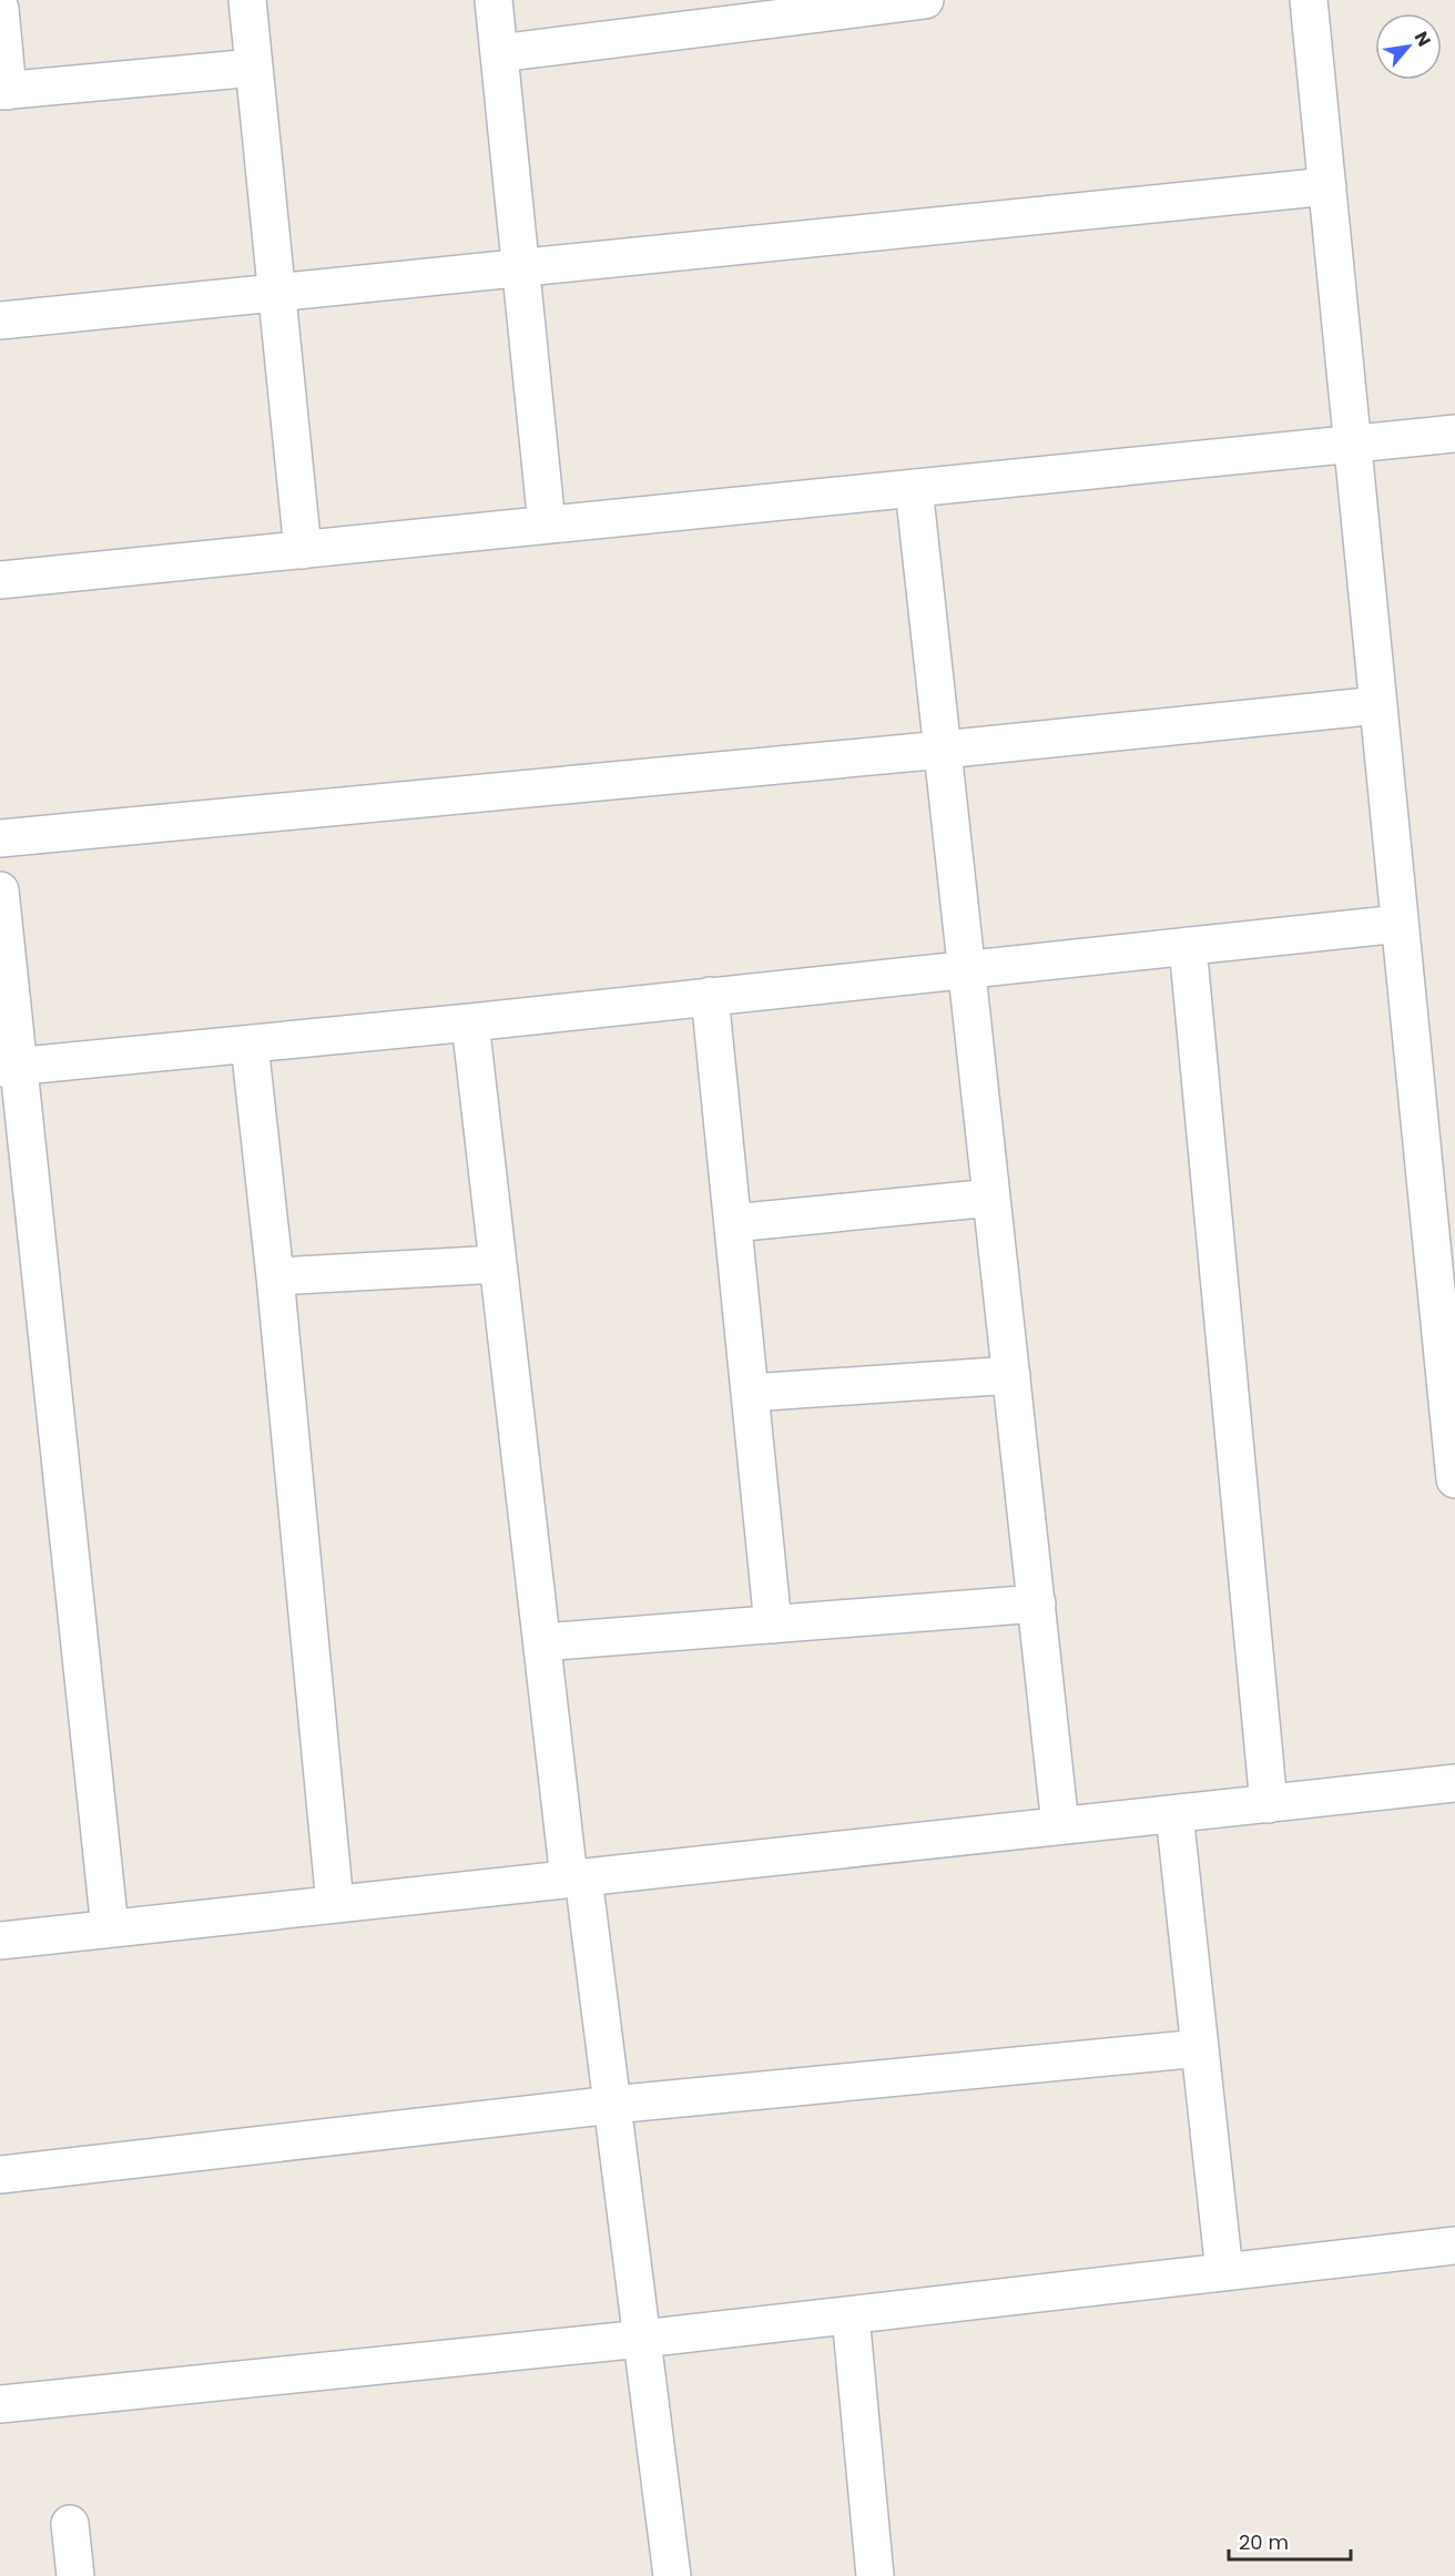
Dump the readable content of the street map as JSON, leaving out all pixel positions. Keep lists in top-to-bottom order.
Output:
{
  "scale_bar": "20 m",
  "north": "top right"
}
